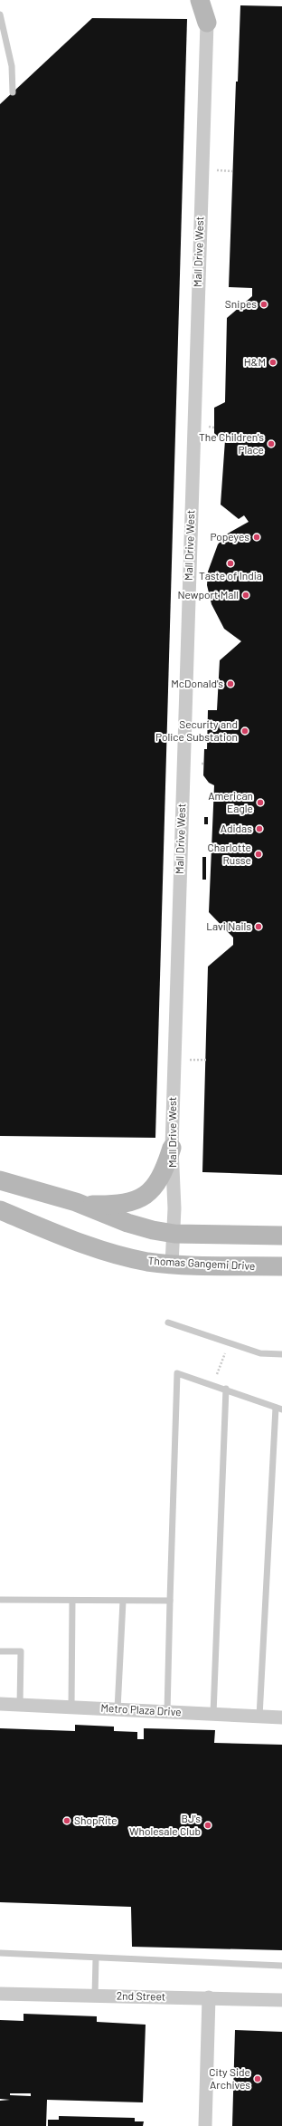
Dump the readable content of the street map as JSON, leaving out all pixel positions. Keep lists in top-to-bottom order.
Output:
{
  "streets": {
    "street": [
      "Mall Drive West",
      "Thomas Gangemi Drive",
      "Metro Plaza Drive",
      "2nd Street"
    ]
  },
  "crossings": [
    ["Mall Drive West", "Thomas Gangemi Drive"]
  ],
  "places": [
    "Snipes",
    "H&M",
    "The Children's Place",
    "Popeyes",
    "Taste of India",
    "Newport Mall",
    "McDonald's",
    "Security and Police Substation",
    "American Eagle",
    "Adidas",
    "Charlotte Russe",
    "Lavi Nails",
    "ShopRite",
    "BJ's Wholesale Club",
    "City Side Archives"
  ]
}
